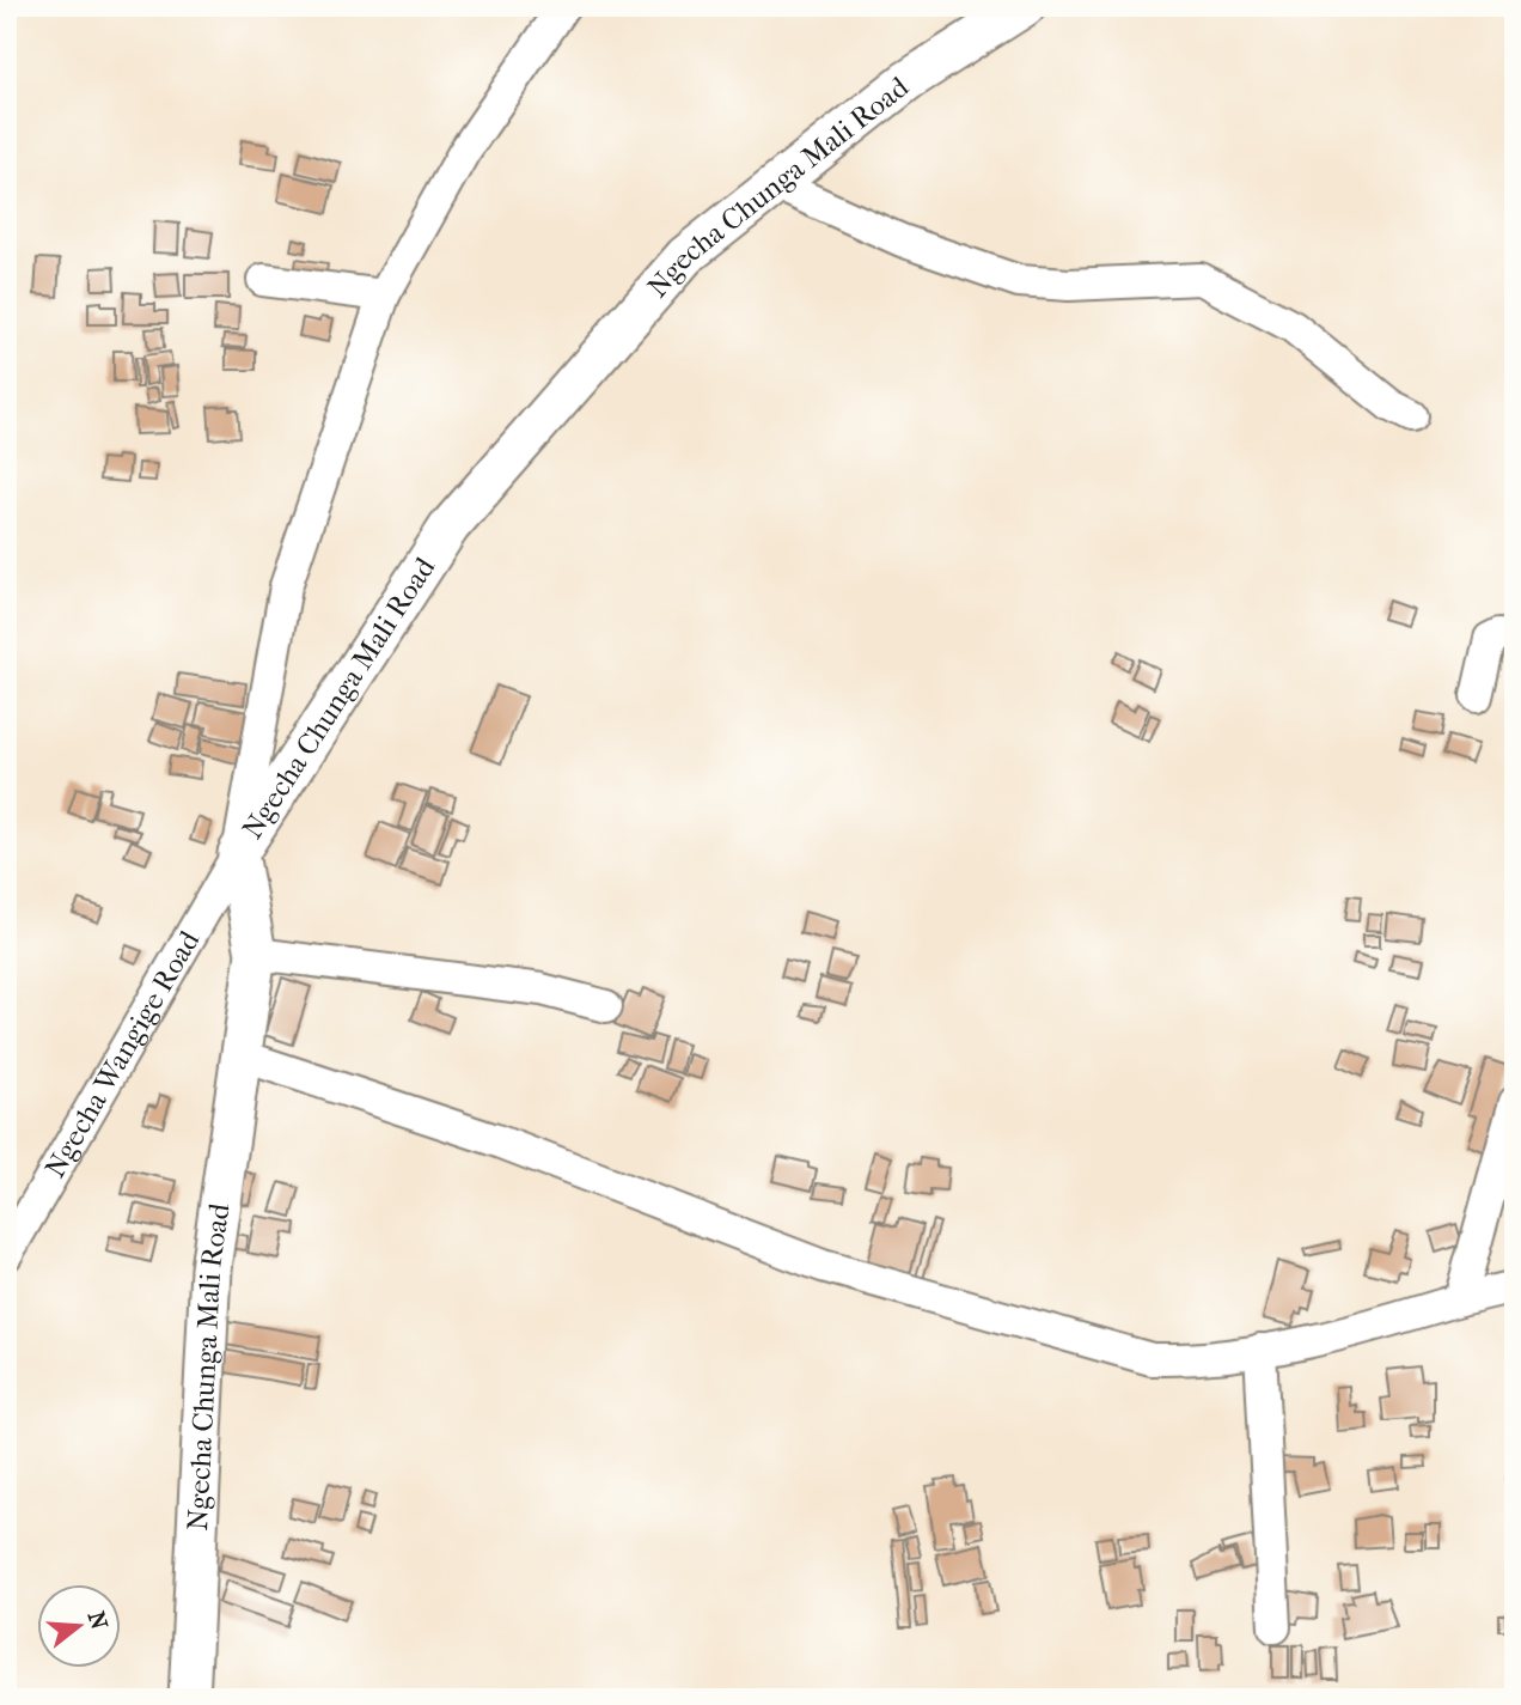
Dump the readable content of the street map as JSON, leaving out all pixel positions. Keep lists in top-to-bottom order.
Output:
{
  "streets": {
    "main road": ["Ngecha Chunga Mali Road"],
    "street": ["Ngecha Wangige Road"]
  },
  "crossings": [
    ["Ngecha Chunga Mali Road", "Ngecha Wangige Road"]
  ],
  "north": "right"
}
